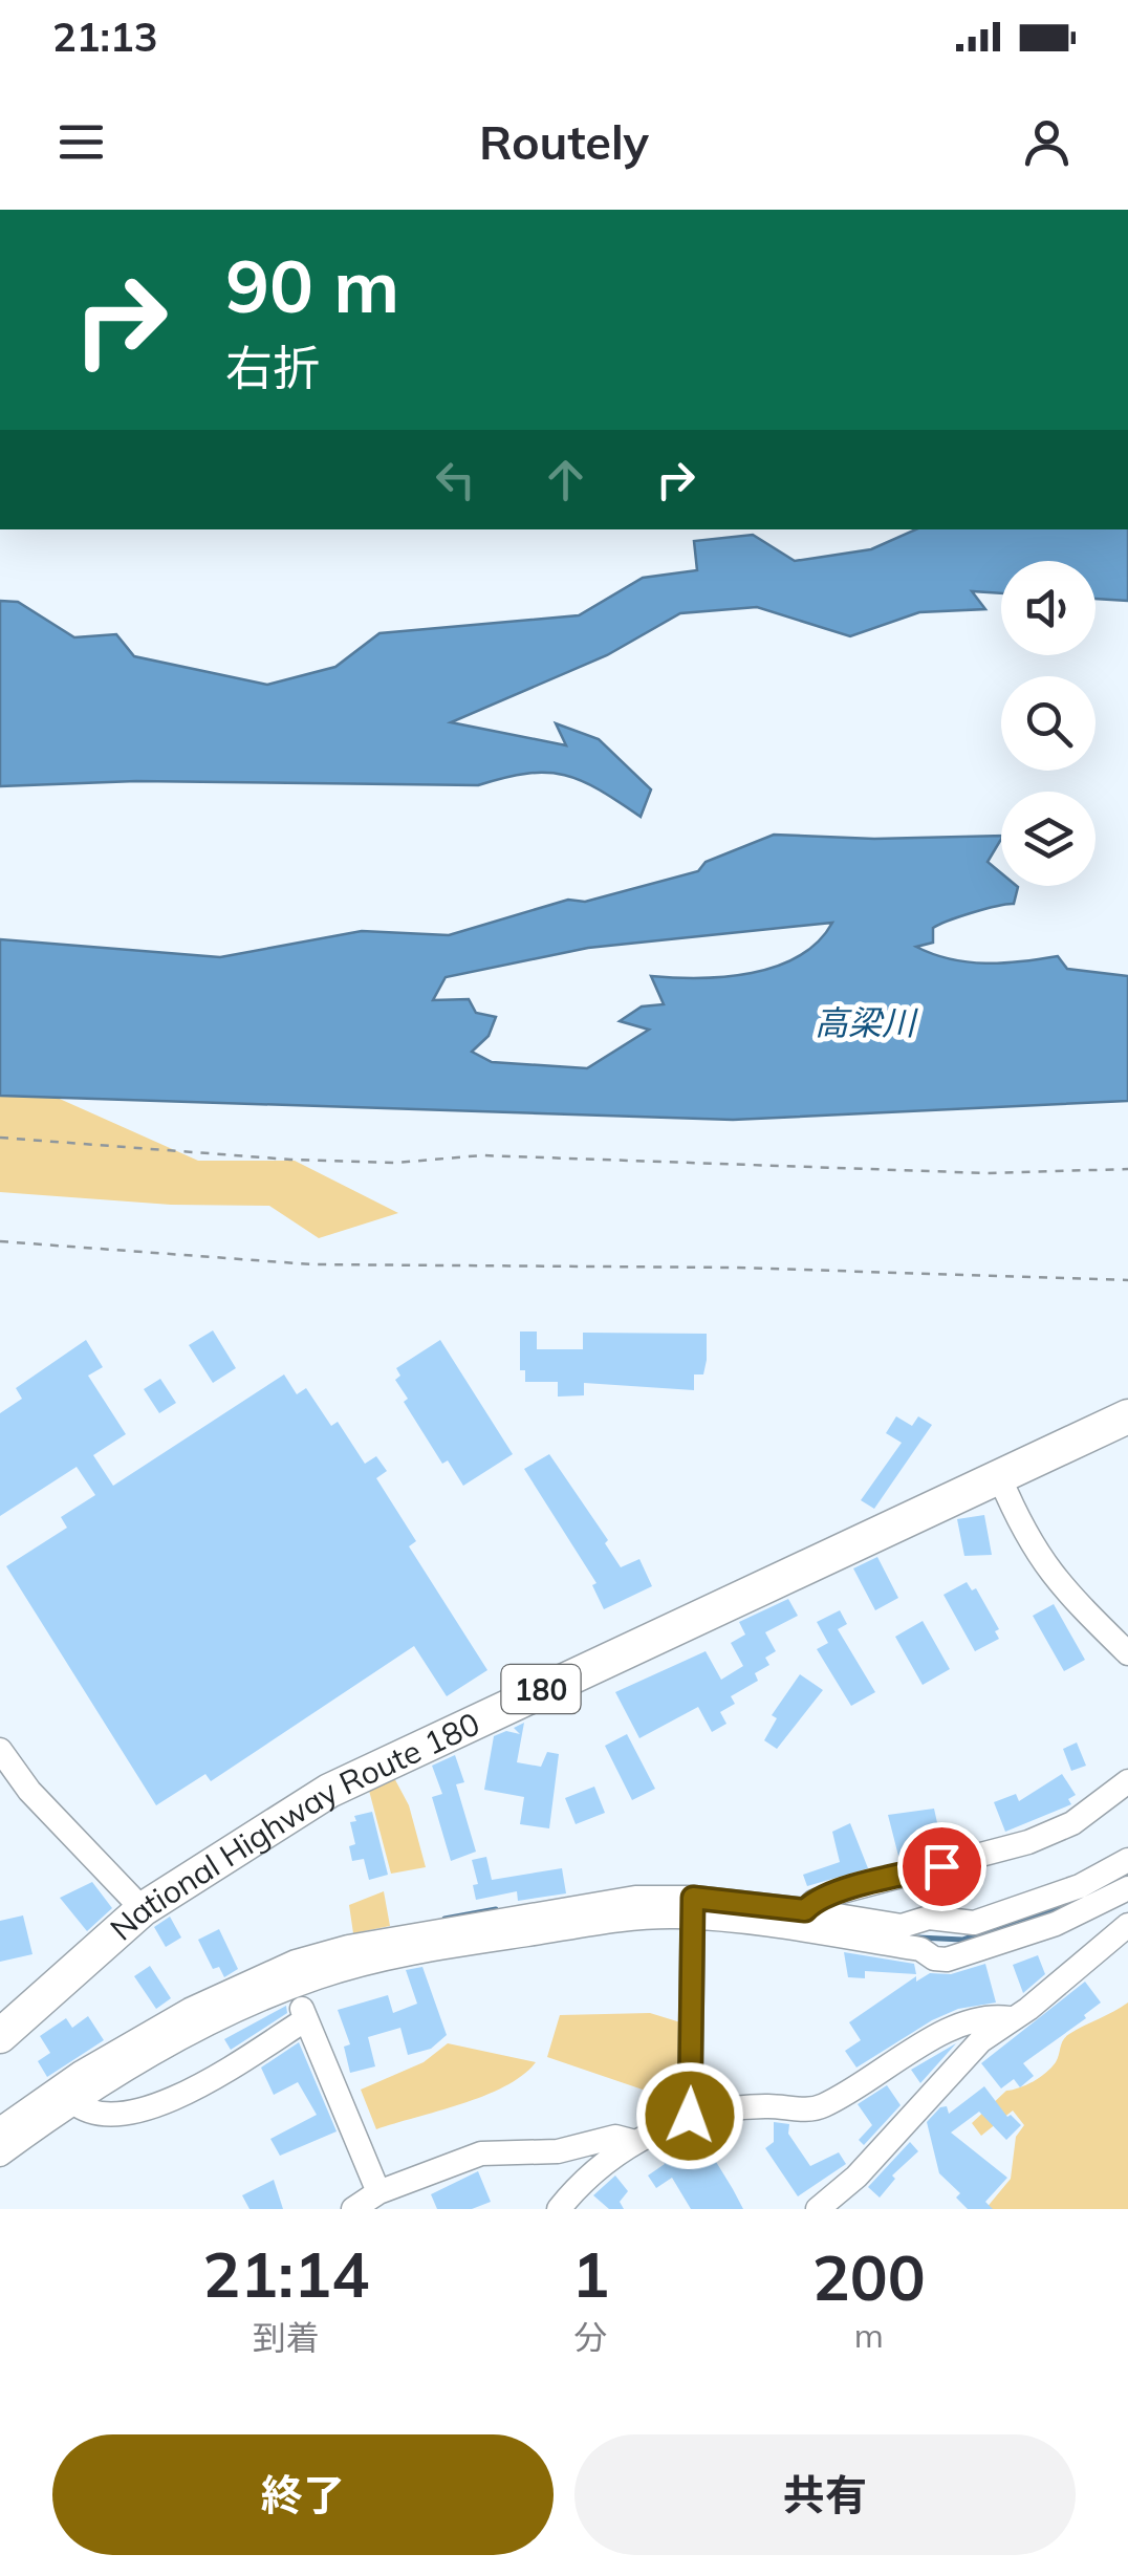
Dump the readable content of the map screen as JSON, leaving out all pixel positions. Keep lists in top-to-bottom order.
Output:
{
  "streets": {
    "highway": ["180", "National Highway Route 180"]
  },
  "water": ["高梁川"],
  "page": {
    "status": "21:13",
    "header": "Routely",
    "turn": ["90 m", "右折"],
    "eta": [
      "21:14",
      "到着",
      "1",
      "分",
      "200",
      "m"
    ],
    "buttons": ["終了", "共有"]
  }
}
